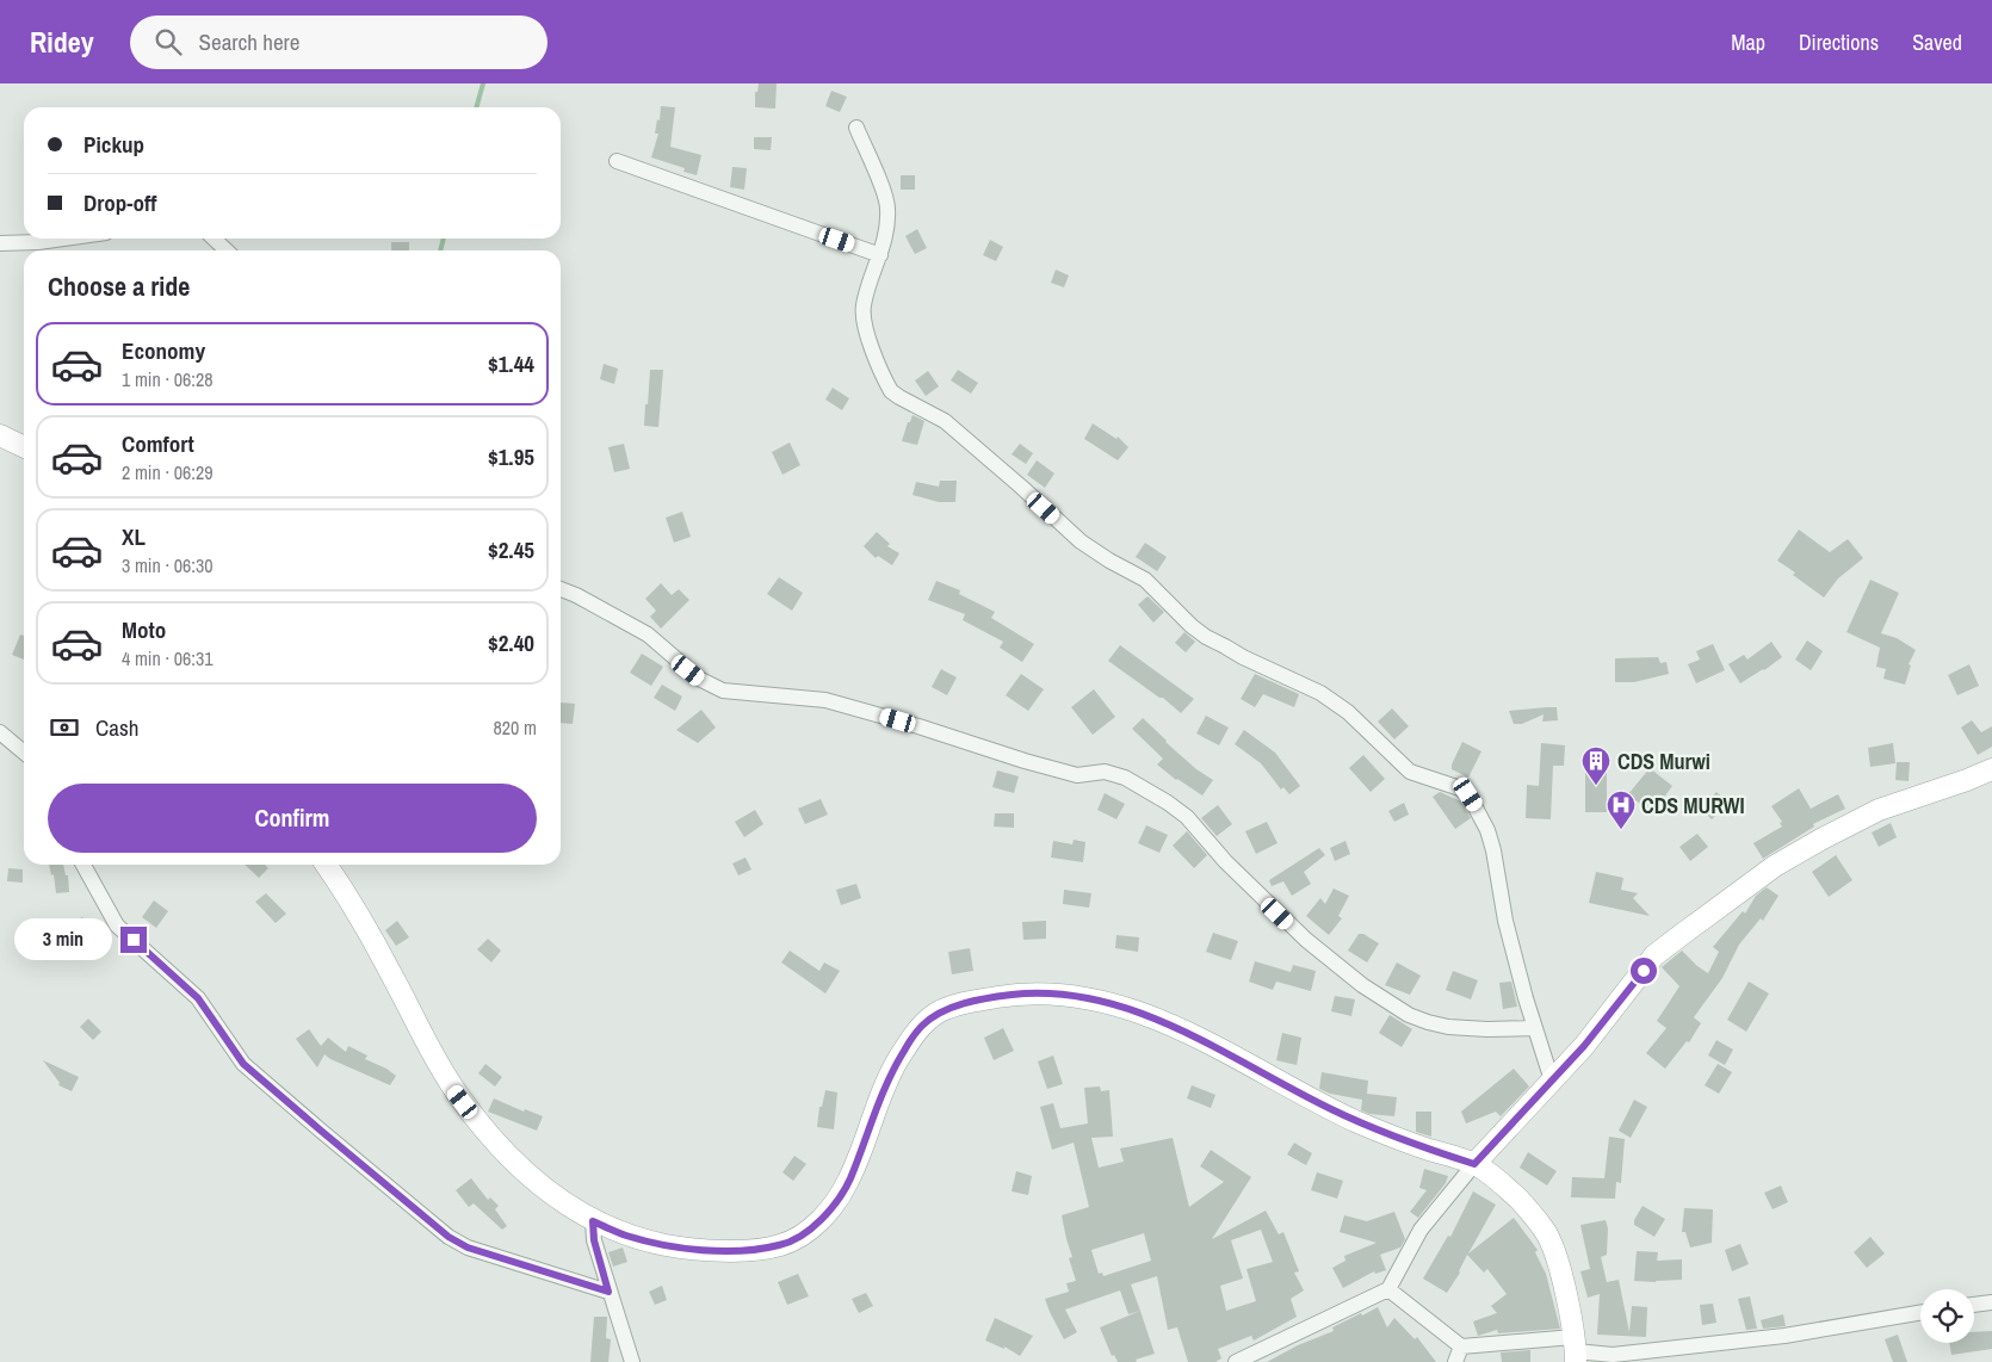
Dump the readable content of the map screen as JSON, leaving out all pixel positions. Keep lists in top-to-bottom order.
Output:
{
  "places": {
    "building": ["CDS Murwi"],
    "hospital": ["CDS MURWI"]
  },
  "page": {
    "header": "Ridey",
    "search": "Search here",
    "nav": ["Map", "Directions", "Saved"],
    "banner": ["Pickup", "Drop-off"],
    "heading": "Choose a ride",
    "list": [
      {
        "name": "Economy",
        "note": "1 min · 06:28",
        "value": "$1.44"
      },
      {
        "name": "Comfort",
        "note": "2 min · 06:29",
        "value": "$1.95"
      },
      {
        "name": "XL",
        "note": "3 min · 06:30",
        "value": "$2.45"
      },
      {
        "name": "Moto",
        "note": "4 min · 06:31",
        "value": "$2.40"
      }
    ],
    "pay": ["Cash", "820 m"],
    "buttons": "Confirm",
    "bubble": "3 min"
  }
}
